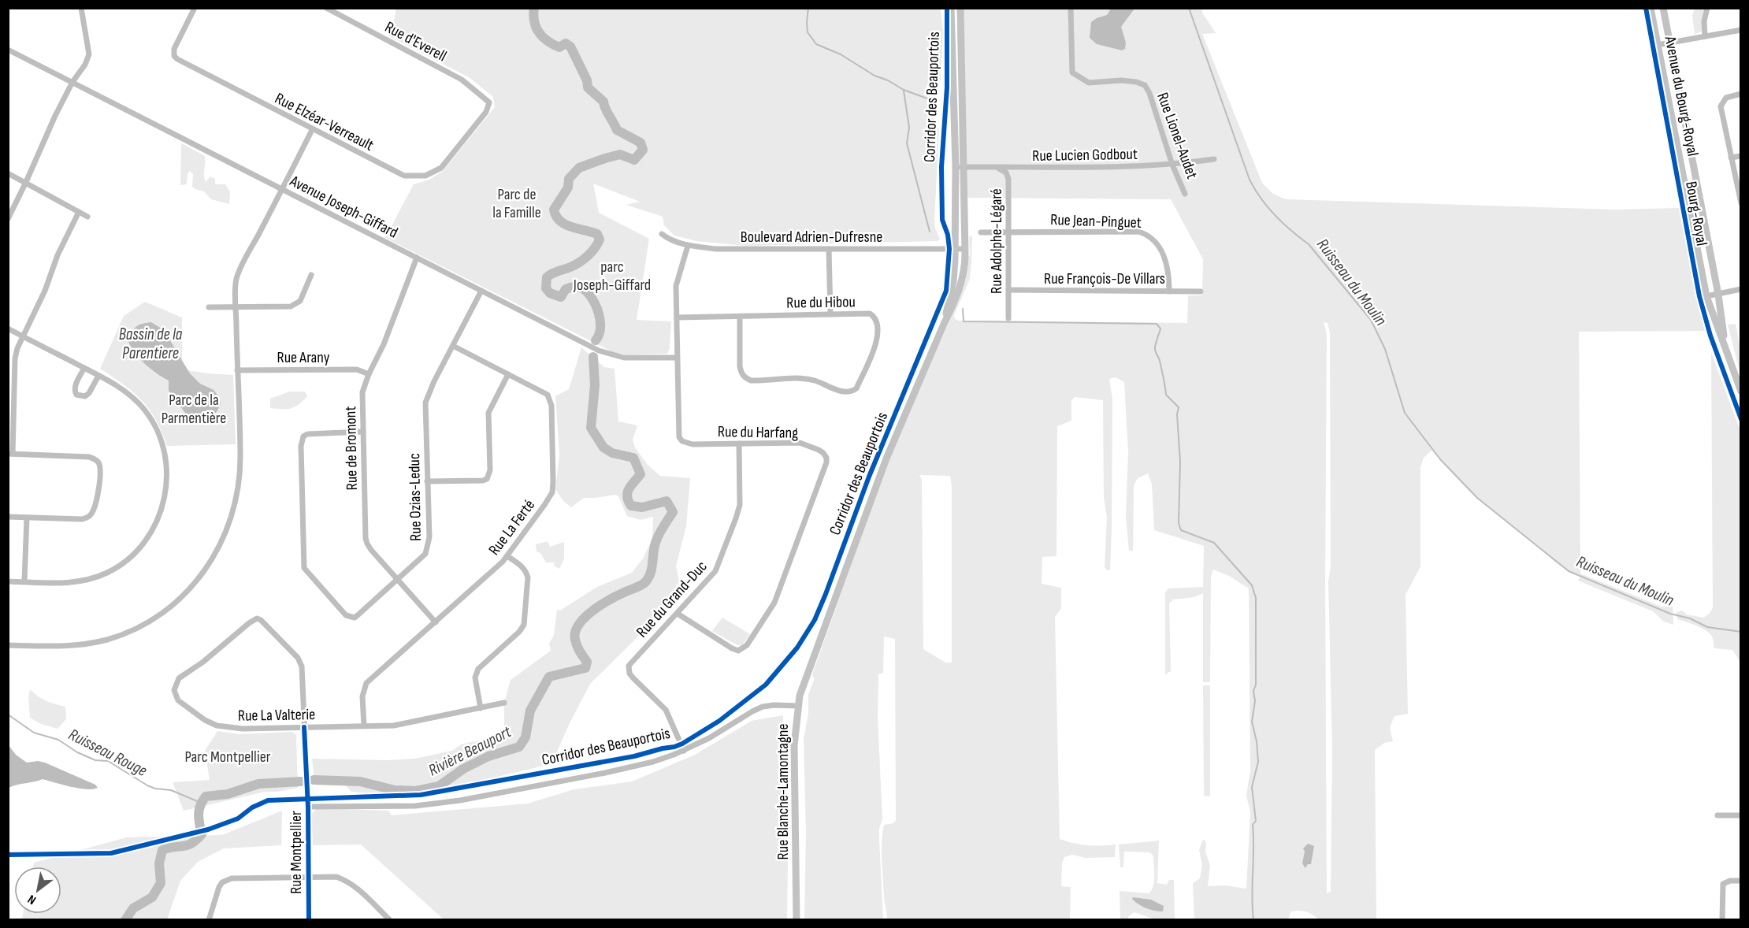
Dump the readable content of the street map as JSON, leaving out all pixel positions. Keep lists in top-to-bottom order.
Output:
{
  "streets": {
    "street": [
      "Rue d'Everell",
      "Avenue du Bourg-Royal",
      "Rue Elzéar-Verreault",
      "Rue Lionel-Audet",
      "Rue Lucien Godbout",
      "Avenue Joseph-Giffard",
      "Rue Jean-Pinguet",
      "Boulevard Adrien-Dufresne",
      "Rue Adolphe-Légaré",
      "Rue François-De Villars",
      "Rue du Hibou",
      "Rue Arany",
      "Rue du Harfang",
      "Rue de Bromont",
      "Rue Ozias-Leduc",
      "Rue La Ferté",
      "Rue du Grand-Duc",
      "Rue La Valterie",
      "Rue Blanche-Lamontagne",
      "Rue Montpellier"
    ],
    "cycle path": ["Corridor des Beauportois", "Bourg-Royal"]
  },
  "crossings": [
    ["Rue d'Everell", "Rue Elzéar-Verreault"],
    ["Rue Lionel-Audet", "Rue Lucien Godbout"],
    ["Rue Lucien Godbout", "Rue Adolphe-Légaré"],
    ["Rue Lucien Godbout", "Rue Blanche-Lamontagne"],
    ["Avenue Joseph-Giffard", "Rue du Harfang"],
    ["Avenue Joseph-Giffard", "Rue de Bromont"],
    ["Avenue Joseph-Giffard", "Rue Ozias-Leduc"],
    ["Rue Jean-Pinguet", "Rue Adolphe-Légaré"],
    ["Rue Jean-Pinguet", "Rue François-De Villars"],
    ["Boulevard Adrien-Dufresne", "Rue du Harfang"],
    ["Boulevard Adrien-Dufresne", "Rue Blanche-Lamontagne"],
    ["Rue Adolphe-Légaré", "Rue François-De Villars"],
    ["Rue du Hibou", "Rue du Harfang"],
    ["Rue Arany", "Rue de Bromont"],
    ["Rue du Harfang", "Rue du Grand-Duc"],
    ["Rue de Bromont", "Rue Ozias-Leduc"],
    ["Rue de Bromont", "Rue La Ferté"],
    ["Rue Ozias-Leduc", "Rue La Ferté"],
    ["Rue La Ferté", "Rue La Valterie"],
    ["Rue La Valterie", "Rue Montpellier"]
  ],
  "water": [
    "Ruisseau du Moulin",
    "Bassin de la Parentiere",
    "Rivière Beauport",
    "Ruisseau Rouge"
  ],
  "parks": [
    "Parc de la Famille",
    "parc Joseph-Giffard",
    "Parc de la Parmentière",
    "Parc Montpellier"
  ],
  "north": "bottom left"
}
